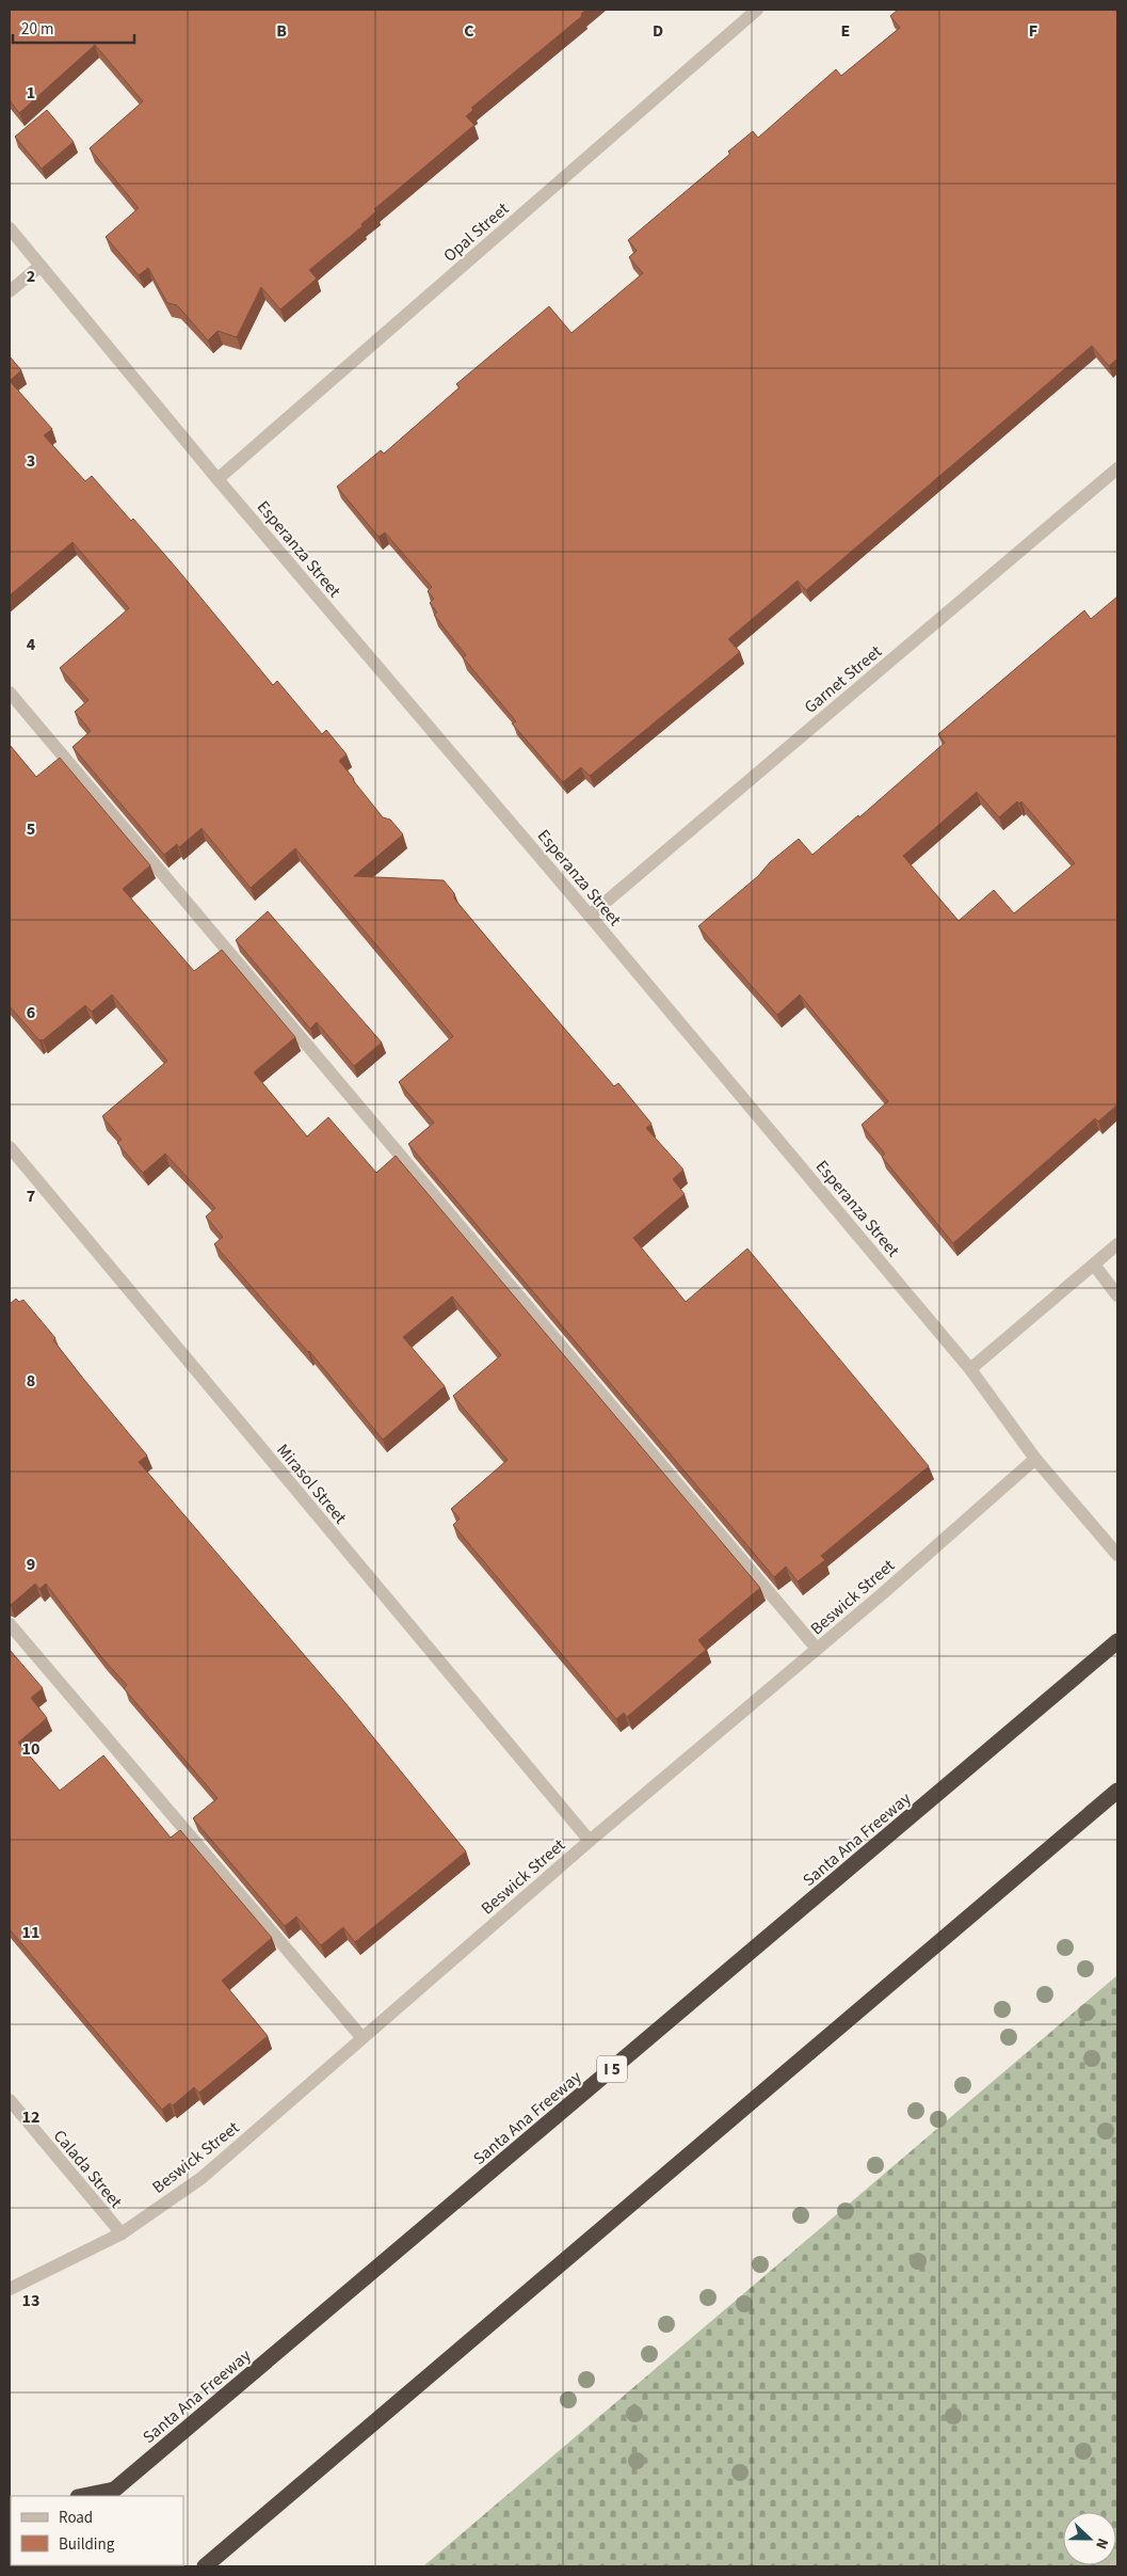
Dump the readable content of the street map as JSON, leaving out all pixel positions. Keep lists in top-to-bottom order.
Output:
{
  "streets": {
    "highway": ["Santa Ana Freeway", "I 5"],
    "street": [
      "Opal Street",
      "Esperanza Street",
      "Garnet Street",
      "Mirasol Street",
      "Beswick Street",
      "Calada Street"
    ]
  },
  "crossings": [
    ["Opal Street", "Esperanza Street"],
    ["Esperanza Street", "Garnet Street"],
    ["Esperanza Street", "Beswick Street"],
    ["Mirasol Street", "Beswick Street"],
    ["Beswick Street", "Calada Street"]
  ],
  "legend": ["Road", "Building"],
  "scale_bar": "20 m",
  "north": "right",
  "grid": {
    "columns": [
      "B",
      "C",
      "D",
      "E",
      "F"
    ],
    "rows": [
      "1",
      "2",
      "3",
      "4",
      "5",
      "6",
      "7",
      "8",
      "9",
      "10",
      "11",
      "12",
      "13"
    ]
  }
}
